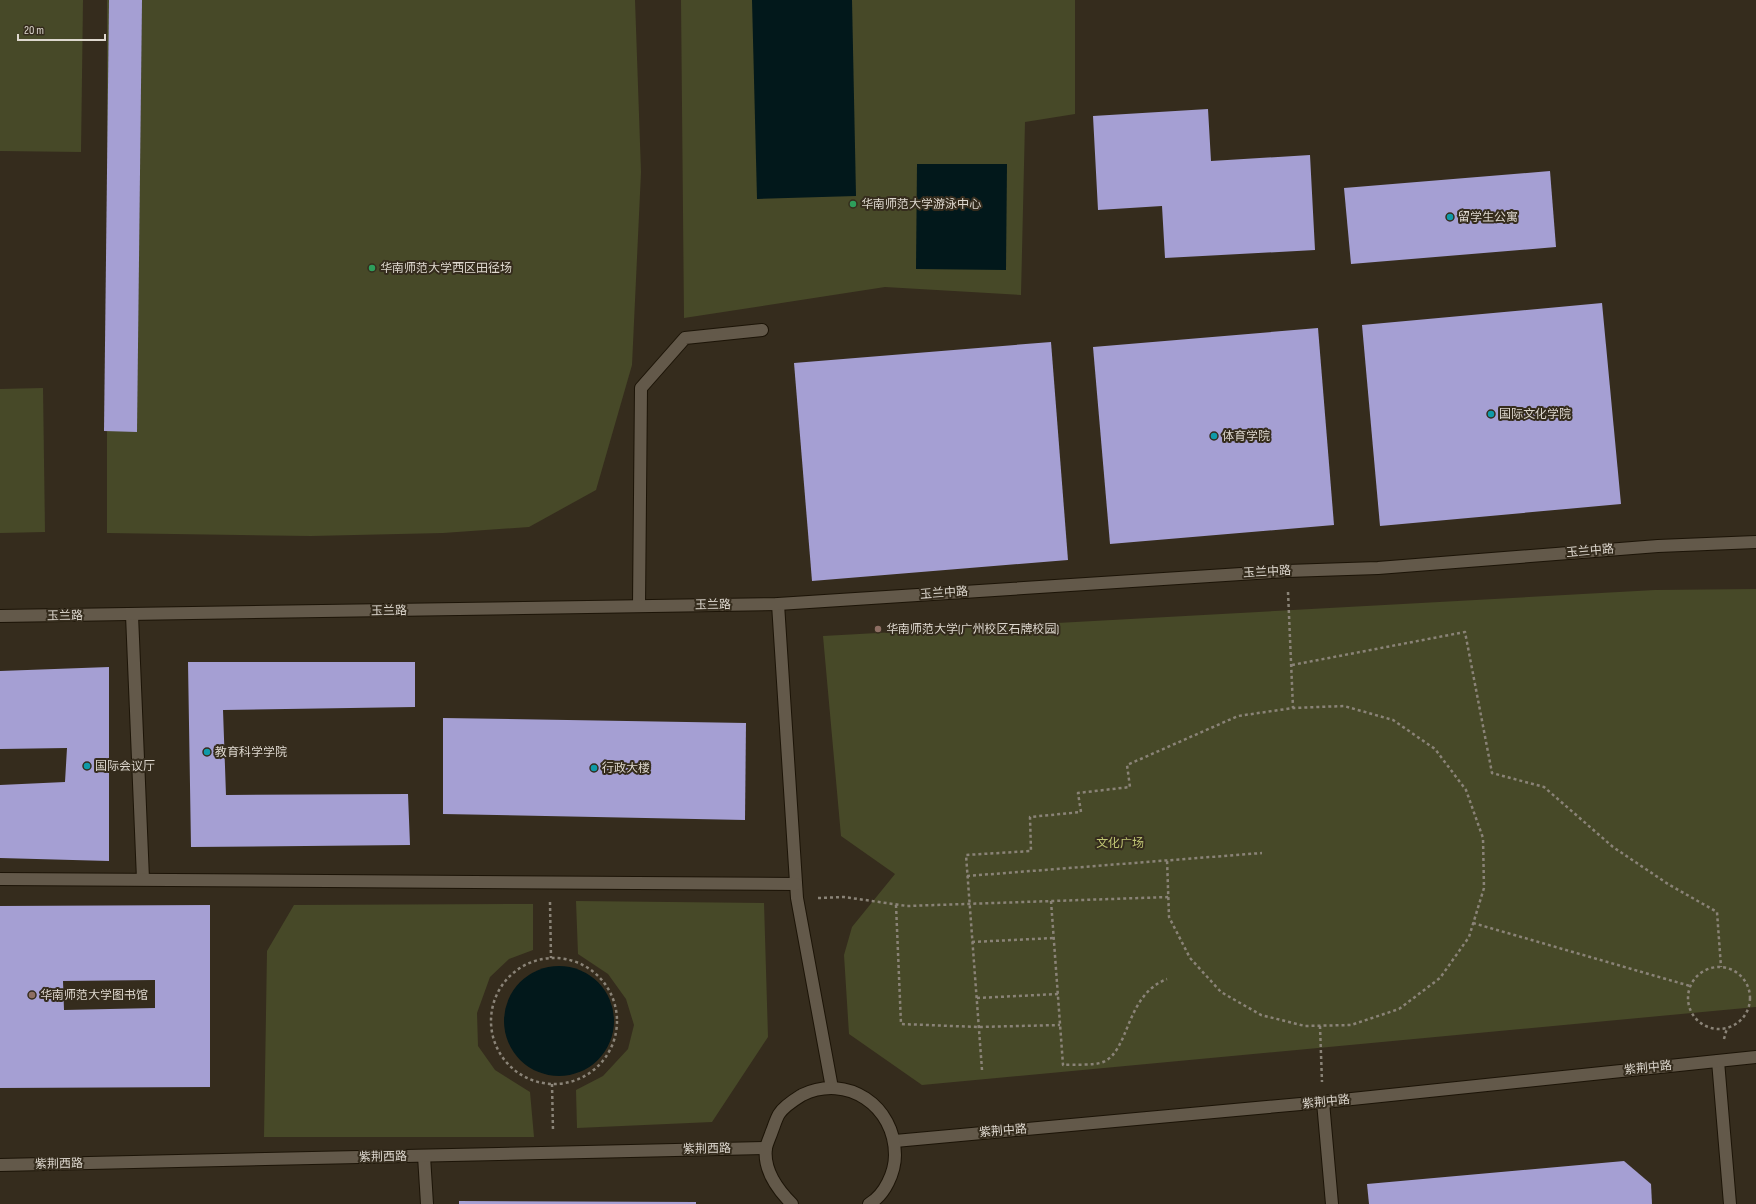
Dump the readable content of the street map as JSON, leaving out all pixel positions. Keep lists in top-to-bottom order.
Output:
{
  "streets": {
    "street": [
      "玉兰中路",
      "玉兰路",
      "紫荆中路",
      "紫荆西路"
    ]
  },
  "crossings": [
    ["玉兰中路", "玉兰路"]
  ],
  "parks": ["文化广场"],
  "places": [
    "华南师范大学游泳中心",
    "留学生公寓",
    "华南师范大学西区田径场",
    "国际文化学院",
    "体育学院",
    "华南师范大学(广州校区石牌校园)",
    "教育科学学院",
    "国际会议厅",
    "行政大楼",
    "华南师范大学图书馆"
  ],
  "scale_bar": "20 m"
}
